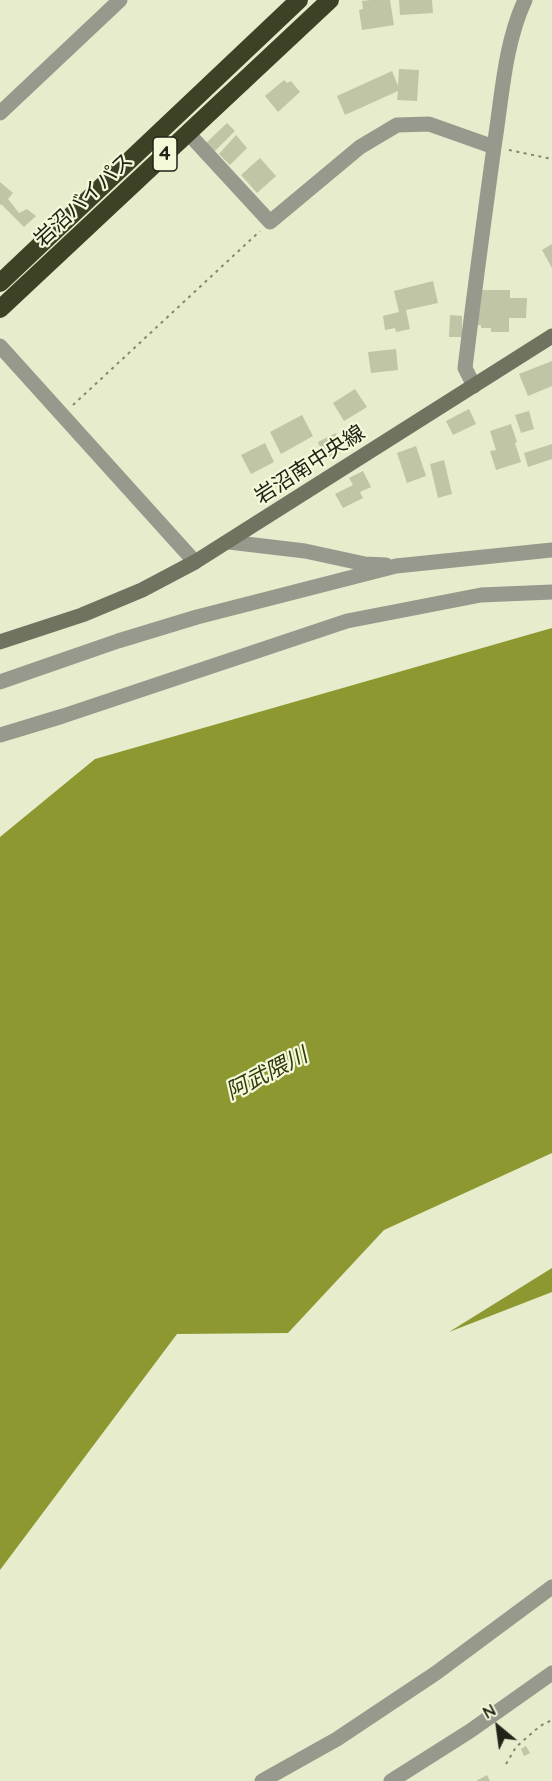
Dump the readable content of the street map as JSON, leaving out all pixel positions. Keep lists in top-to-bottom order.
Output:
{
  "streets": {
    "highway": ["4", "岩沼バイパス"],
    "street": ["岩沼南中央線"]
  },
  "water": ["阿武隈川"],
  "north": "top left"
}
